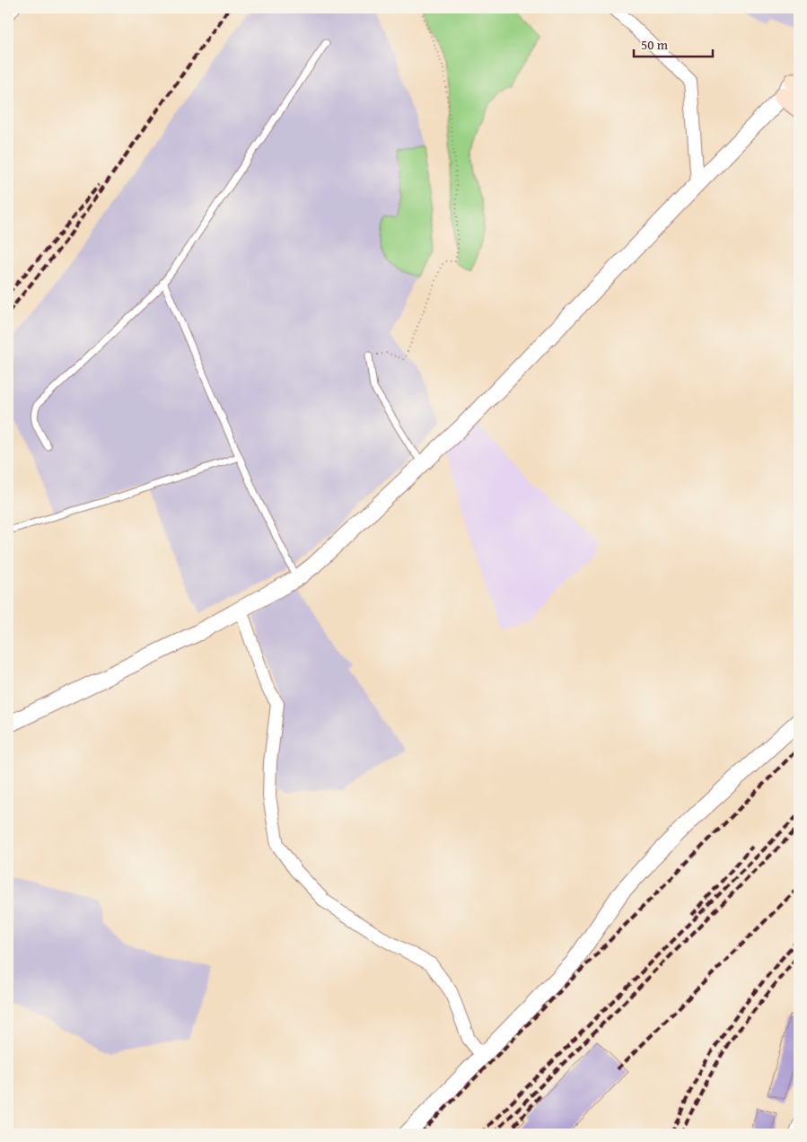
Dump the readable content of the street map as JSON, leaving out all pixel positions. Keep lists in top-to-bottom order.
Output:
{
  "scale_bar": "50 m"
}
